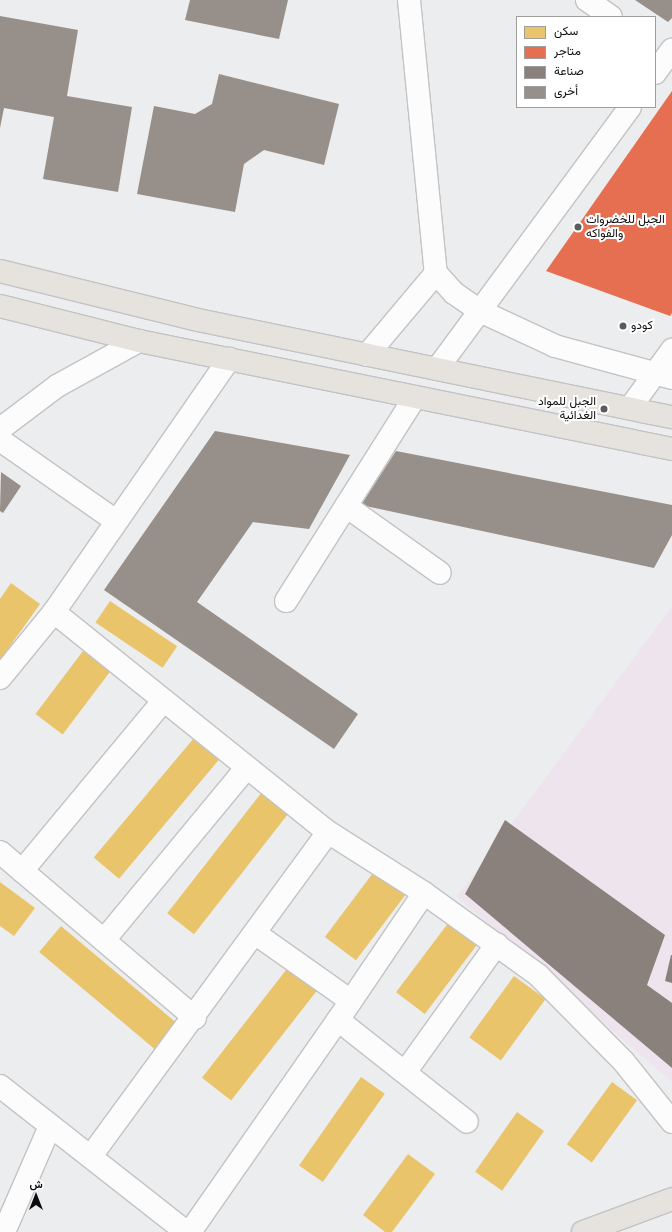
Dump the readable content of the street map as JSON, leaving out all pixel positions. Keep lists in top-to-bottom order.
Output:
{
  "places": ["الجبل للخضروات والفواكه", "كودو", "الجبل للمواد الغدائية"],
  "legend": [
    "سكن",
    "متاجر",
    "صناعة",
    "أخرى"
  ],
  "north": "top"
}
